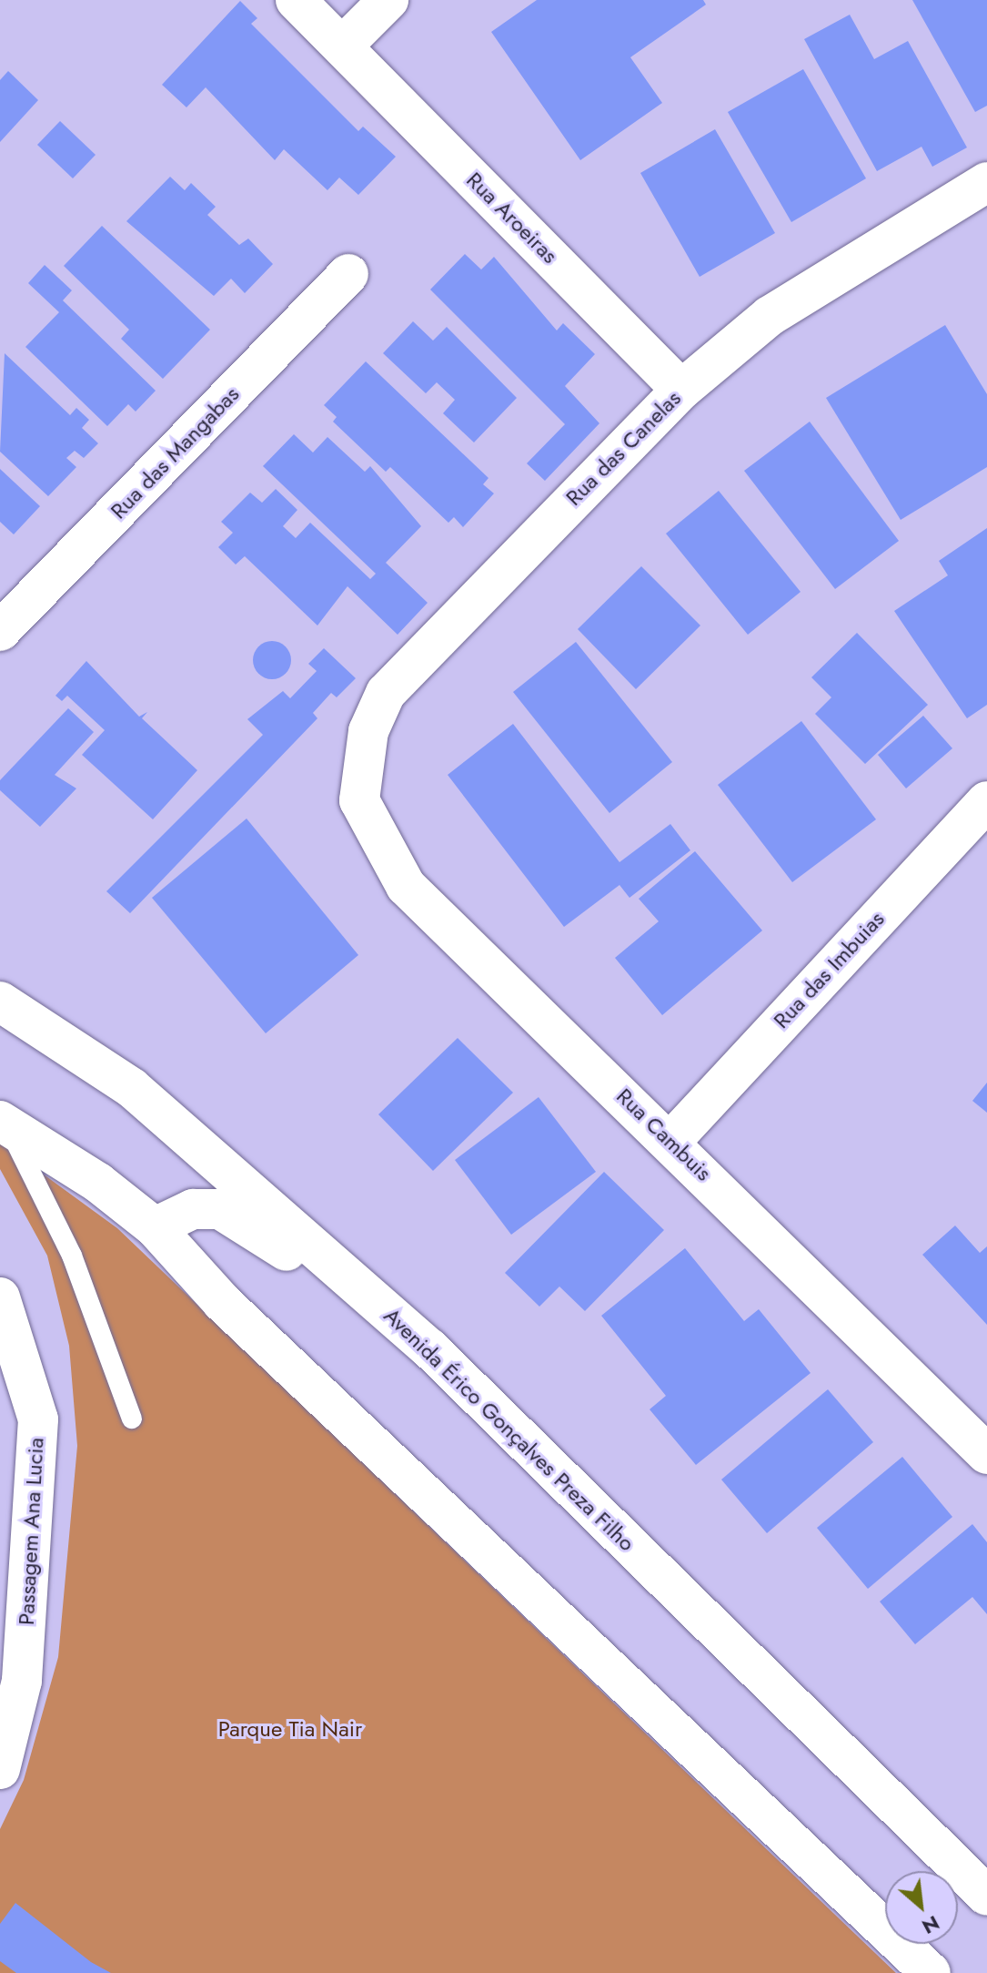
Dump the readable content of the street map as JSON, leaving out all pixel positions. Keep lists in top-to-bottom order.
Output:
{
  "streets": {
    "street": [
      "Rua Aroeiras",
      "Rua das Canelas",
      "Rua das Mangabas",
      "Rua das Imbuias",
      "Rua Cambuis",
      "Avenida Érico Gonçalves Preza Filho",
      "Passagem Ana Lucia"
    ]
  },
  "crossings": [
    ["Rua Aroeiras", "Rua das Canelas"],
    ["Rua das Canelas", "Rua Cambuis"],
    ["Rua das Imbuias", "Rua Cambuis"]
  ],
  "parks": ["Parque Tia Nair"],
  "north": "bottom right"
}
